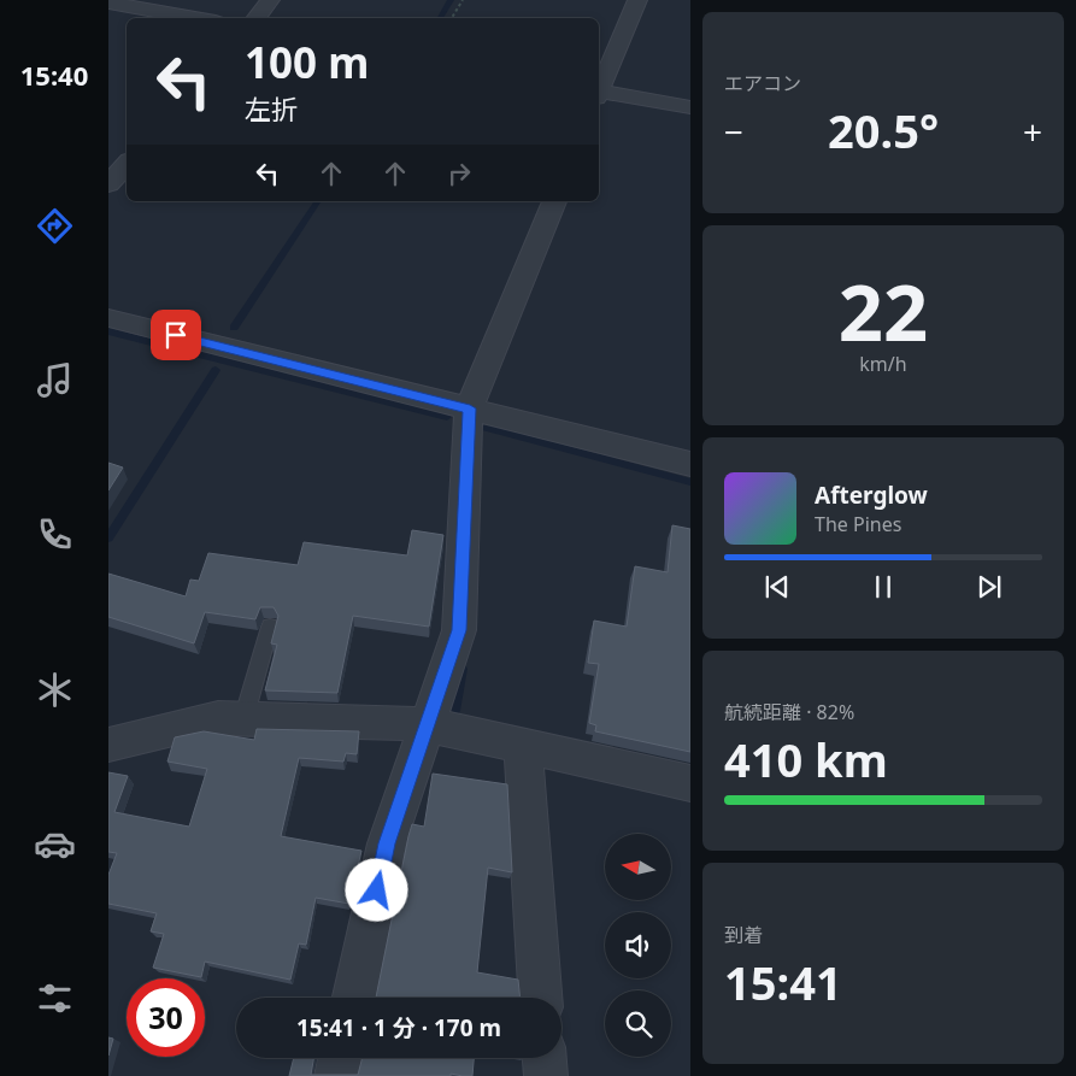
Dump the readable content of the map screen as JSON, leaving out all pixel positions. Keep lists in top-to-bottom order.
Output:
{
  "north": "left",
  "page": {
    "tabs": "15:40",
    "tile": [
      "エアコン",
      ["22", "km/h"],
      ["航続距離 · 82%", "410 km"],
      ["到着", "15:41"]
    ],
    "turn": ["100 m", "左折"],
    "heat": ["−", "20.5°", "+"],
    "song": ["Afterglow", "The Pines"],
    "limit": "30",
    "trip": "15:41 · 1 分 · 170 m"
  }
}
